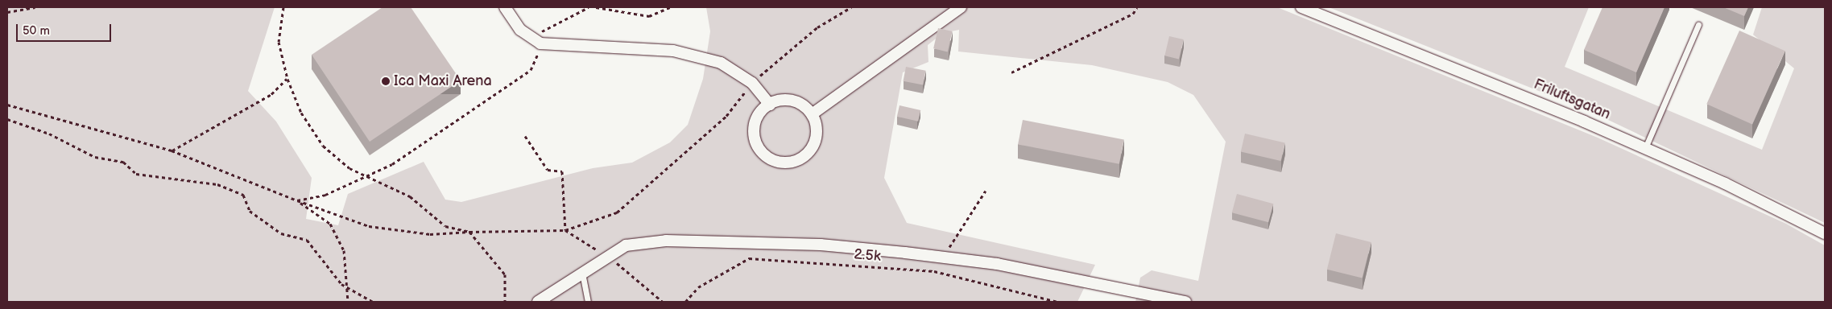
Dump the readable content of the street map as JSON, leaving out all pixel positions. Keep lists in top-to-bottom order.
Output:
{
  "streets": {
    "street": ["Friluftsgatan"],
    "path": ["2.5k"]
  },
  "places": ["Ica Maxi Arena"],
  "scale_bar": "50 m"
}
